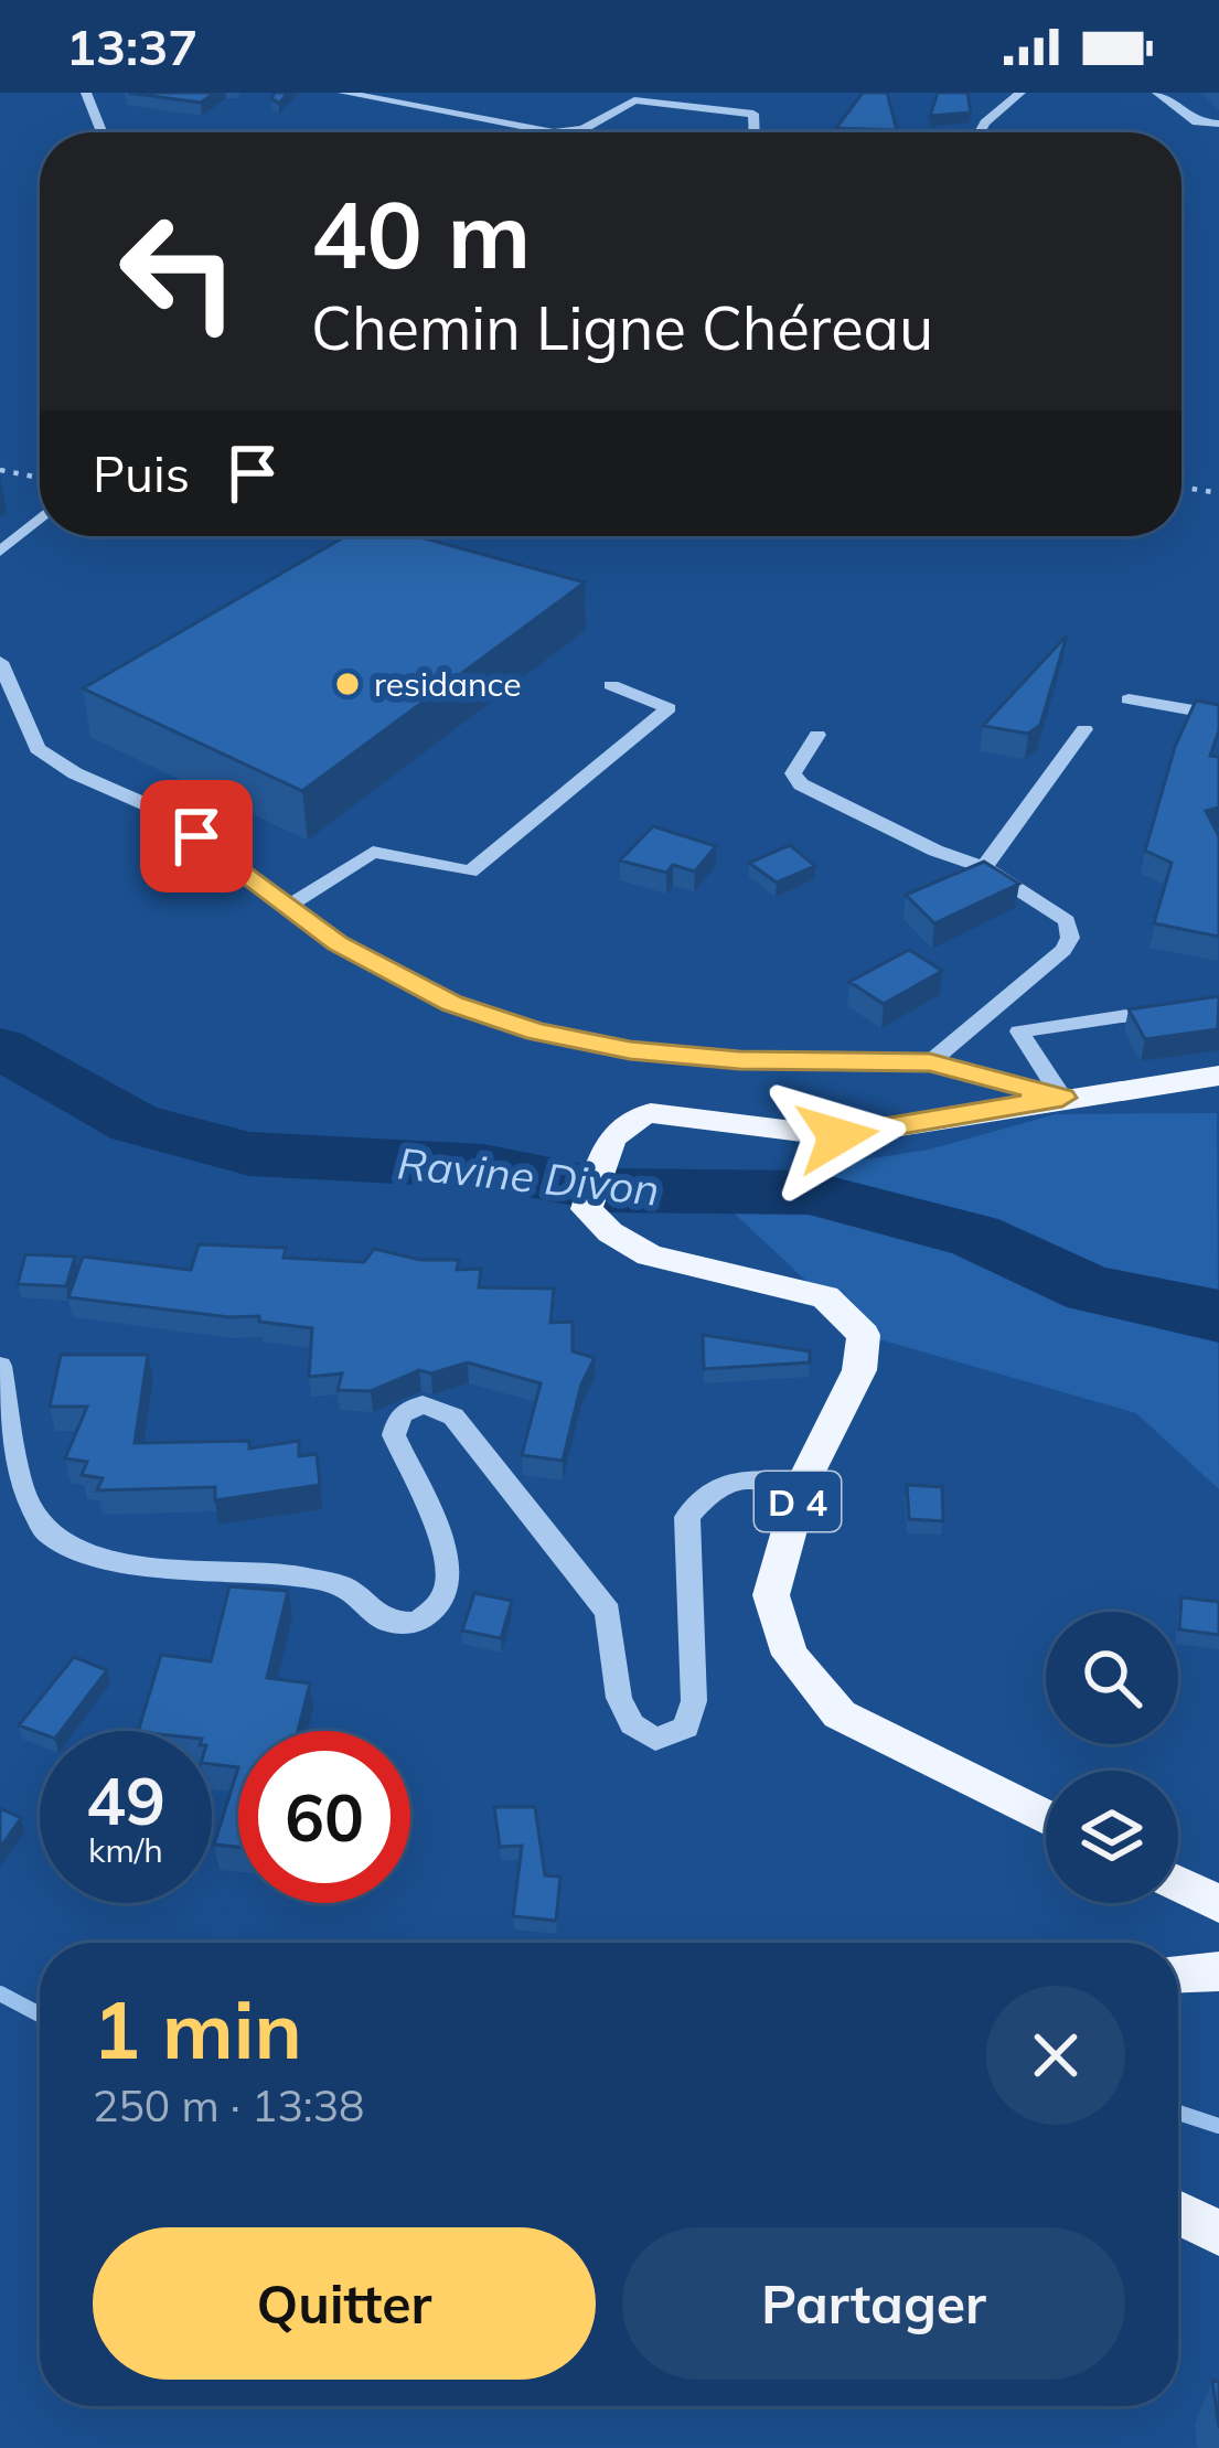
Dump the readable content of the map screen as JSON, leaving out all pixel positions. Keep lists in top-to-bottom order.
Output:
{
  "streets": {
    "main road": ["D 4"]
  },
  "water": ["Ravine Divon"],
  "places": ["residance"],
  "page": {
    "status": "13:37",
    "turn": ["40 m", "Chemin Ligne Chéreau"],
    "then": "Puis",
    "speed": "49 km/h",
    "limit": "60",
    "heading": ["1 min", "250 m · 13:38"],
    "buttons": ["Quitter", "Partager"]
  }
}
